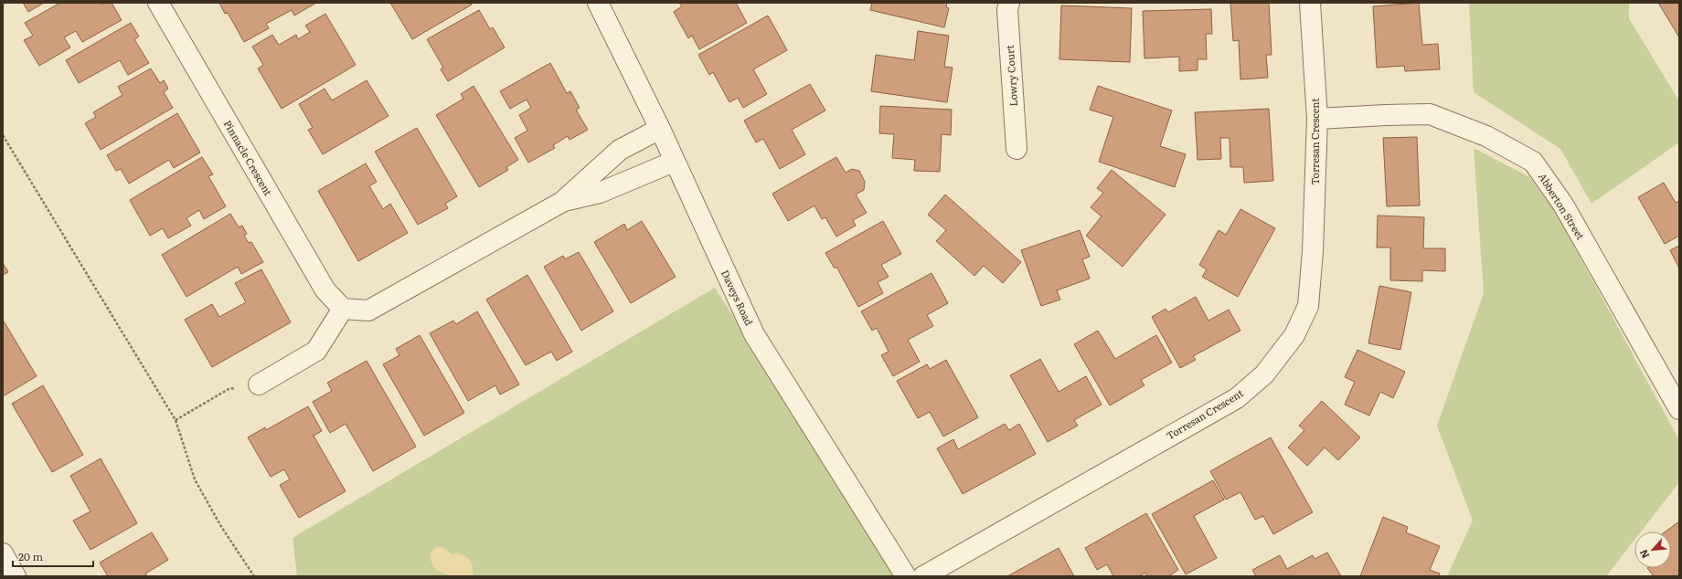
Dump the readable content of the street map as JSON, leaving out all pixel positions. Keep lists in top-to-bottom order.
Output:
{
  "streets": {
    "street": [
      "Lowry Court",
      "Torresan Crescent",
      "Pinnacle Crescent",
      "Abberton Street",
      "Daveys Road"
    ]
  },
  "crossings": [
    ["Torresan Crescent", "Abberton Street"]
  ],
  "scale_bar": "20 m",
  "north": "bottom left"
}
